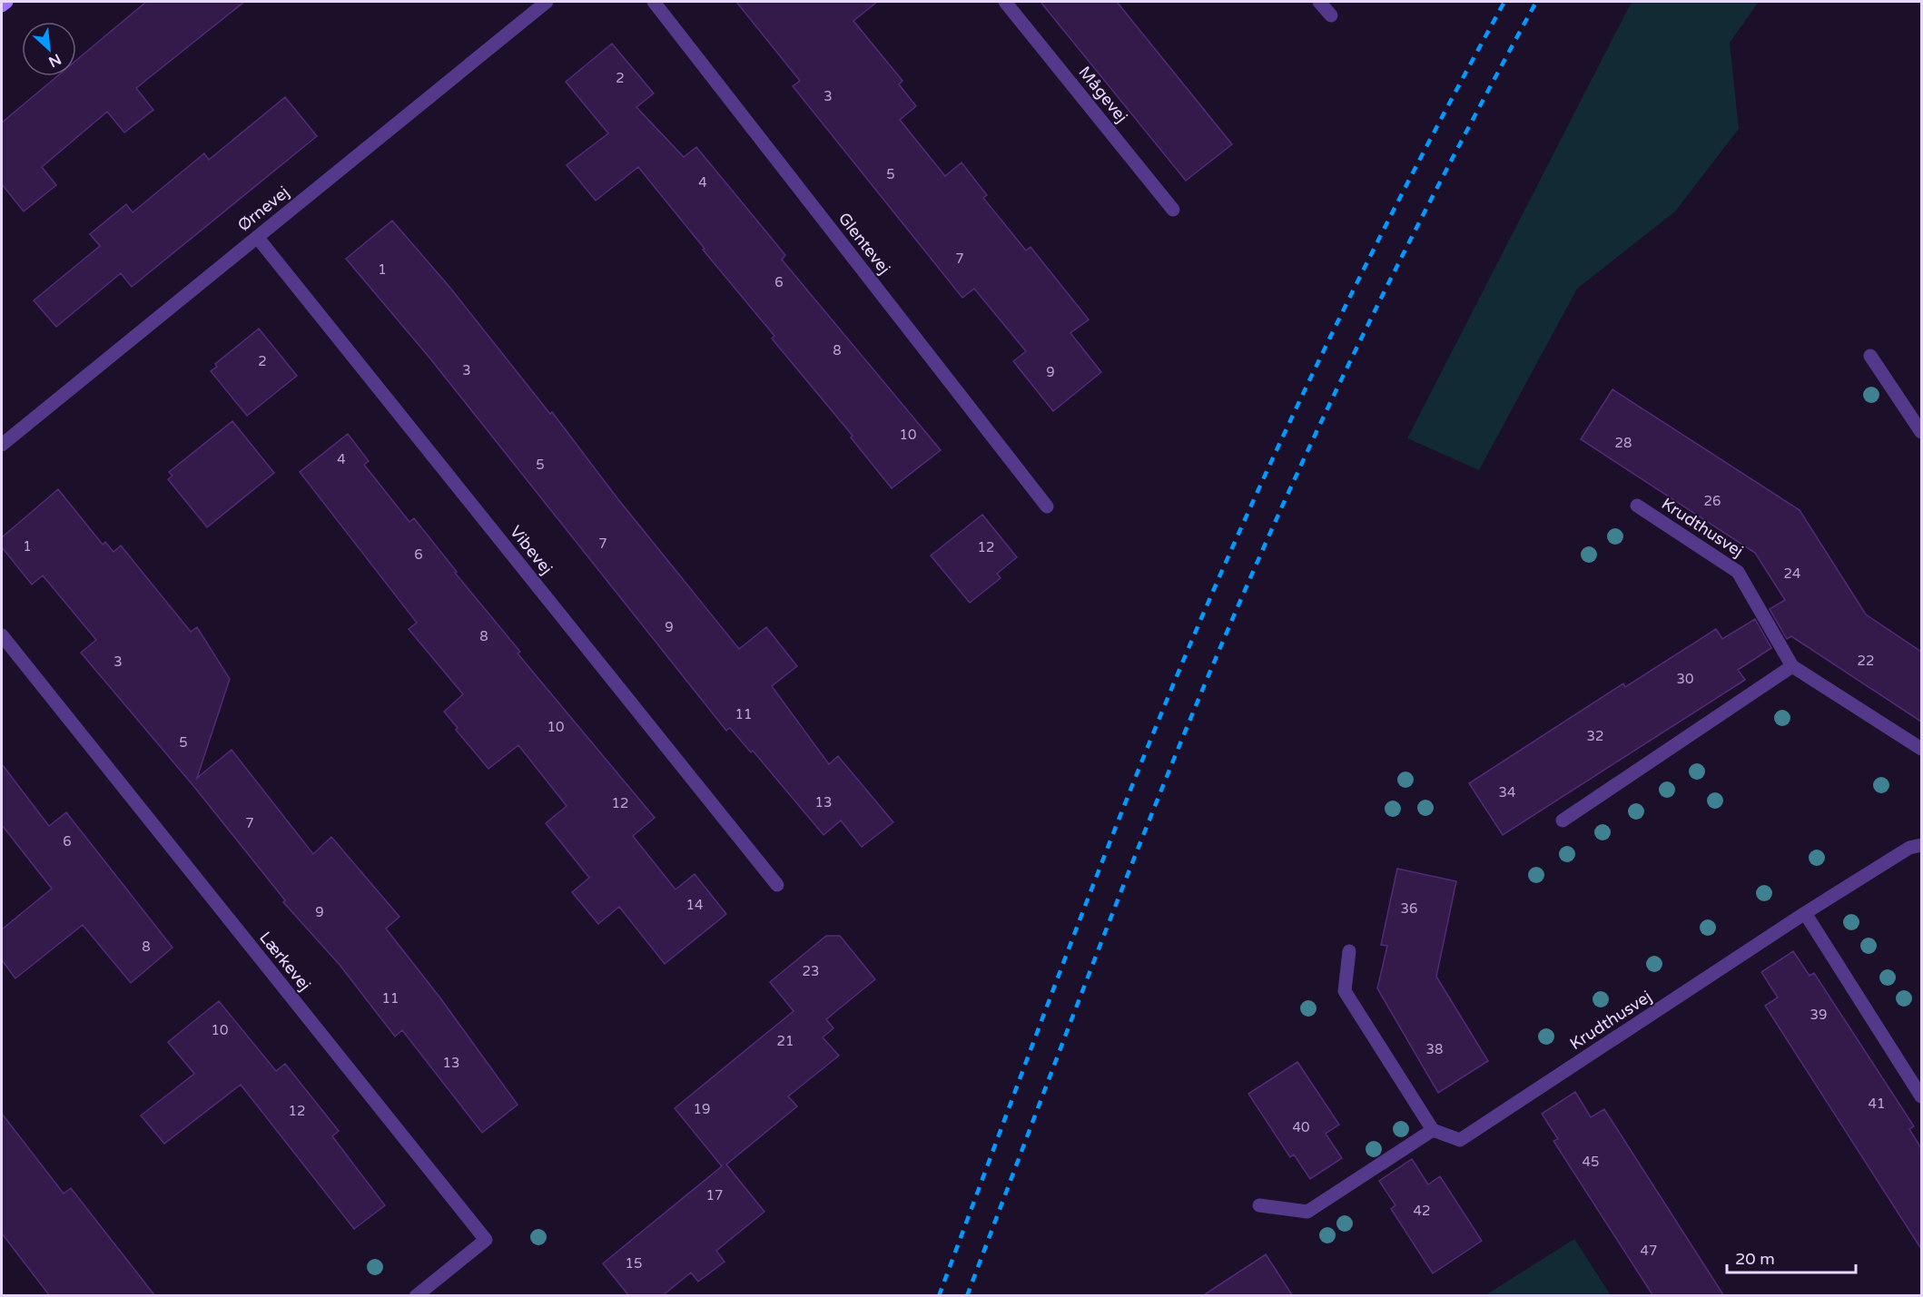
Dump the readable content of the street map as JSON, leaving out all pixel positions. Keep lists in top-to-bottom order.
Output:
{
  "streets": {
    "street": [
      "Mågevej",
      "Ørnevej",
      "Glentevej",
      "Krudthusvej",
      "Vibevej",
      "Lærkevej"
    ]
  },
  "crossings": [
    ["Ørnevej", "Vibevej"]
  ],
  "house_numbers": [
    "2",
    "3",
    "5",
    "4",
    "7",
    "1",
    "6",
    "8",
    "2",
    "3",
    "9",
    "10",
    "28",
    "4",
    "5",
    "26",
    "7",
    "1",
    "12",
    "6",
    "24",
    "9",
    "8",
    "22",
    "3",
    "30",
    "11",
    "10",
    "32",
    "5",
    "34",
    "13",
    "12",
    "7",
    "6",
    "14",
    "36",
    "9",
    "8",
    "23",
    "11",
    "39",
    "10",
    "21",
    "38",
    "13",
    "41",
    "19",
    "12",
    "40",
    "45",
    "17",
    "42",
    "47",
    "15"
  ],
  "scale_bar": "20 m",
  "north": "bottom right"
}
